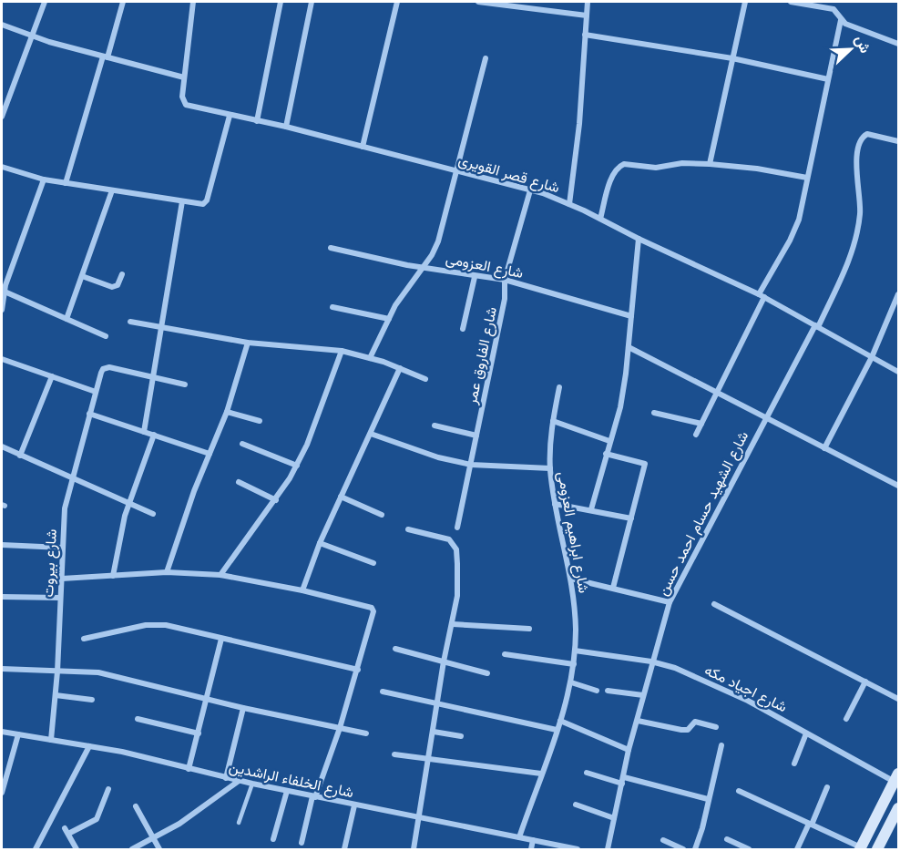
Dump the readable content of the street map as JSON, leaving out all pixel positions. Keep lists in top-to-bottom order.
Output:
{
  "streets": {
    "street": [
      "شارع قصر القويرى",
      "شارع العزومى",
      "شارع الفاروق عمر",
      "شارع الشهيد حسام احمد حسن",
      "شارع ابراهيم العزومى",
      "شارع بيروت",
      "شارع اجياد مكه",
      "شارع الخلفاء الراشدين"
    ]
  },
  "crossings": [
    ["شارع قصر القويرى", "شارع الفاروق عمر"],
    ["شارع قصر القويرى", "شارع الشهيد حسام احمد حسن"],
    ["شارع العزومى", "شارع الفاروق عمر"],
    ["شارع الشهيد حسام احمد حسن", "شارع اجياد مكه"],
    ["شارع ابراهيم العزومى", "شارع اجياد مكه"],
    ["شارع ابراهيم العزومى", "شارع الخلفاء الراشدين"],
    ["شارع بيروت", "شارع الخلفاء الراشدين"]
  ],
  "north": "top right"
}
